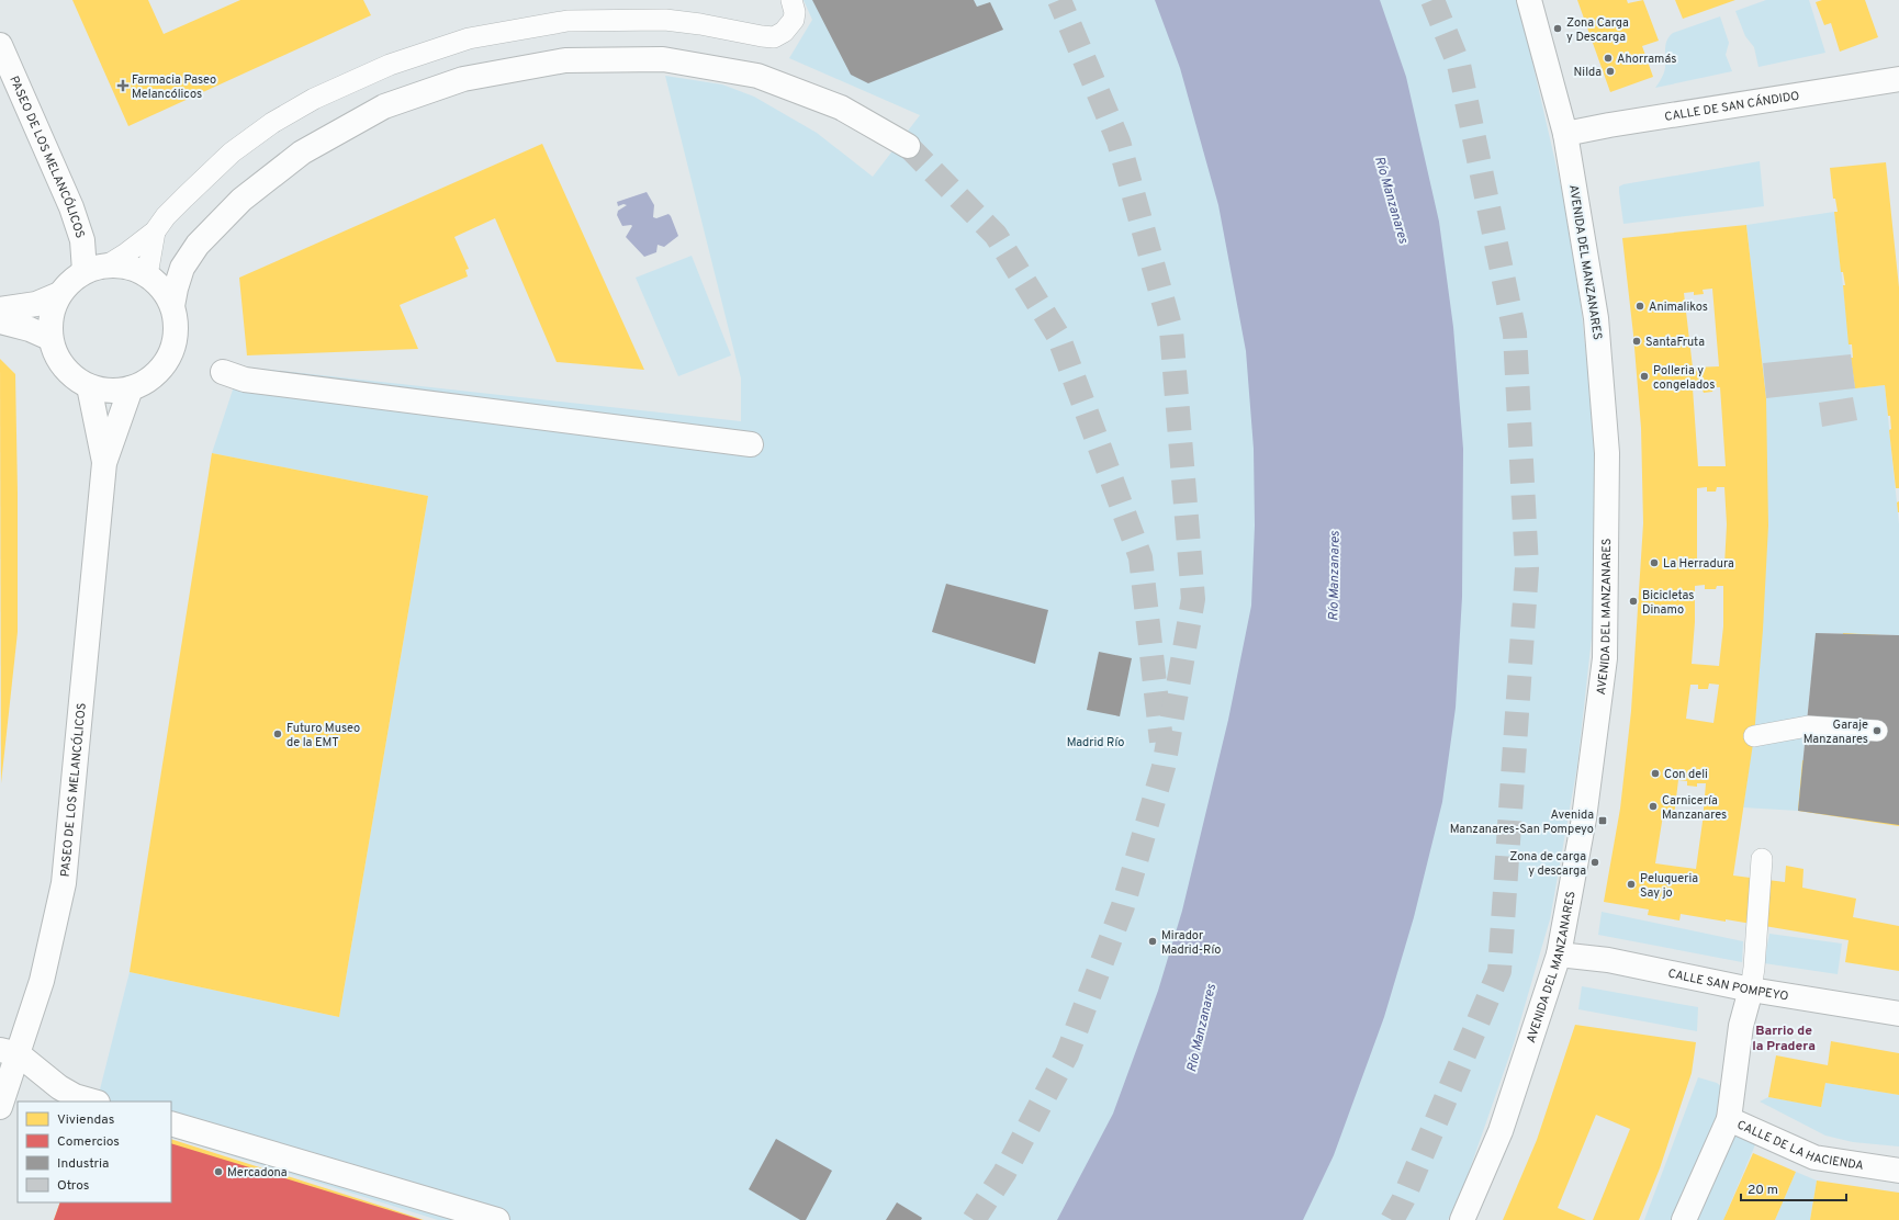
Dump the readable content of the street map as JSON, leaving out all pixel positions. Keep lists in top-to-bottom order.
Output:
{
  "streets": {
    "main road": [
      "CALLE DE SAN CÁNDIDO",
      "PASEO DE LOS MELANCÓLICOS",
      "AVENIDA DEL MANZANARES",
      "CALLE SAN POMPEYO",
      "CALLE DE LA HACIENDA"
    ]
  },
  "crossings": [
    ["CALLE DE SAN CÁNDIDO", "AVENIDA DEL MANZANARES"],
    ["AVENIDA DEL MANZANARES", "CALLE SAN POMPEYO"],
    ["CALLE SAN POMPEYO", "CALLE DE LA HACIENDA"]
  ],
  "districts": ["Barrio de la Pradera"],
  "water": ["Río Manzanares"],
  "parks": ["Madrid Río"],
  "places": {
    "other": [
      "Zona Carga y Descarga",
      "Ahorramás",
      "Nilda",
      "Animalikos",
      "SantaFruta",
      "Polleria y congelados",
      "La Herradura",
      "Bicicletas Dinamo",
      "Garaje Manzanares",
      "Futuro Museo de la EMT",
      "Con deli",
      "Carnicería Manzanares",
      "Zona de carga y descarga",
      "Peluqueria Say jo",
      "Mirador Madrid-Río",
      "Mercadona"
    ],
    "health": ["Farmacia Paseo Melancólicos"],
    "transit": ["Avenida Manzanares-San Pompeyo"]
  },
  "legend": [
    "Viviendas",
    "Comercios",
    "Industria",
    "Otros"
  ],
  "scale_bar": "20 m"
}
